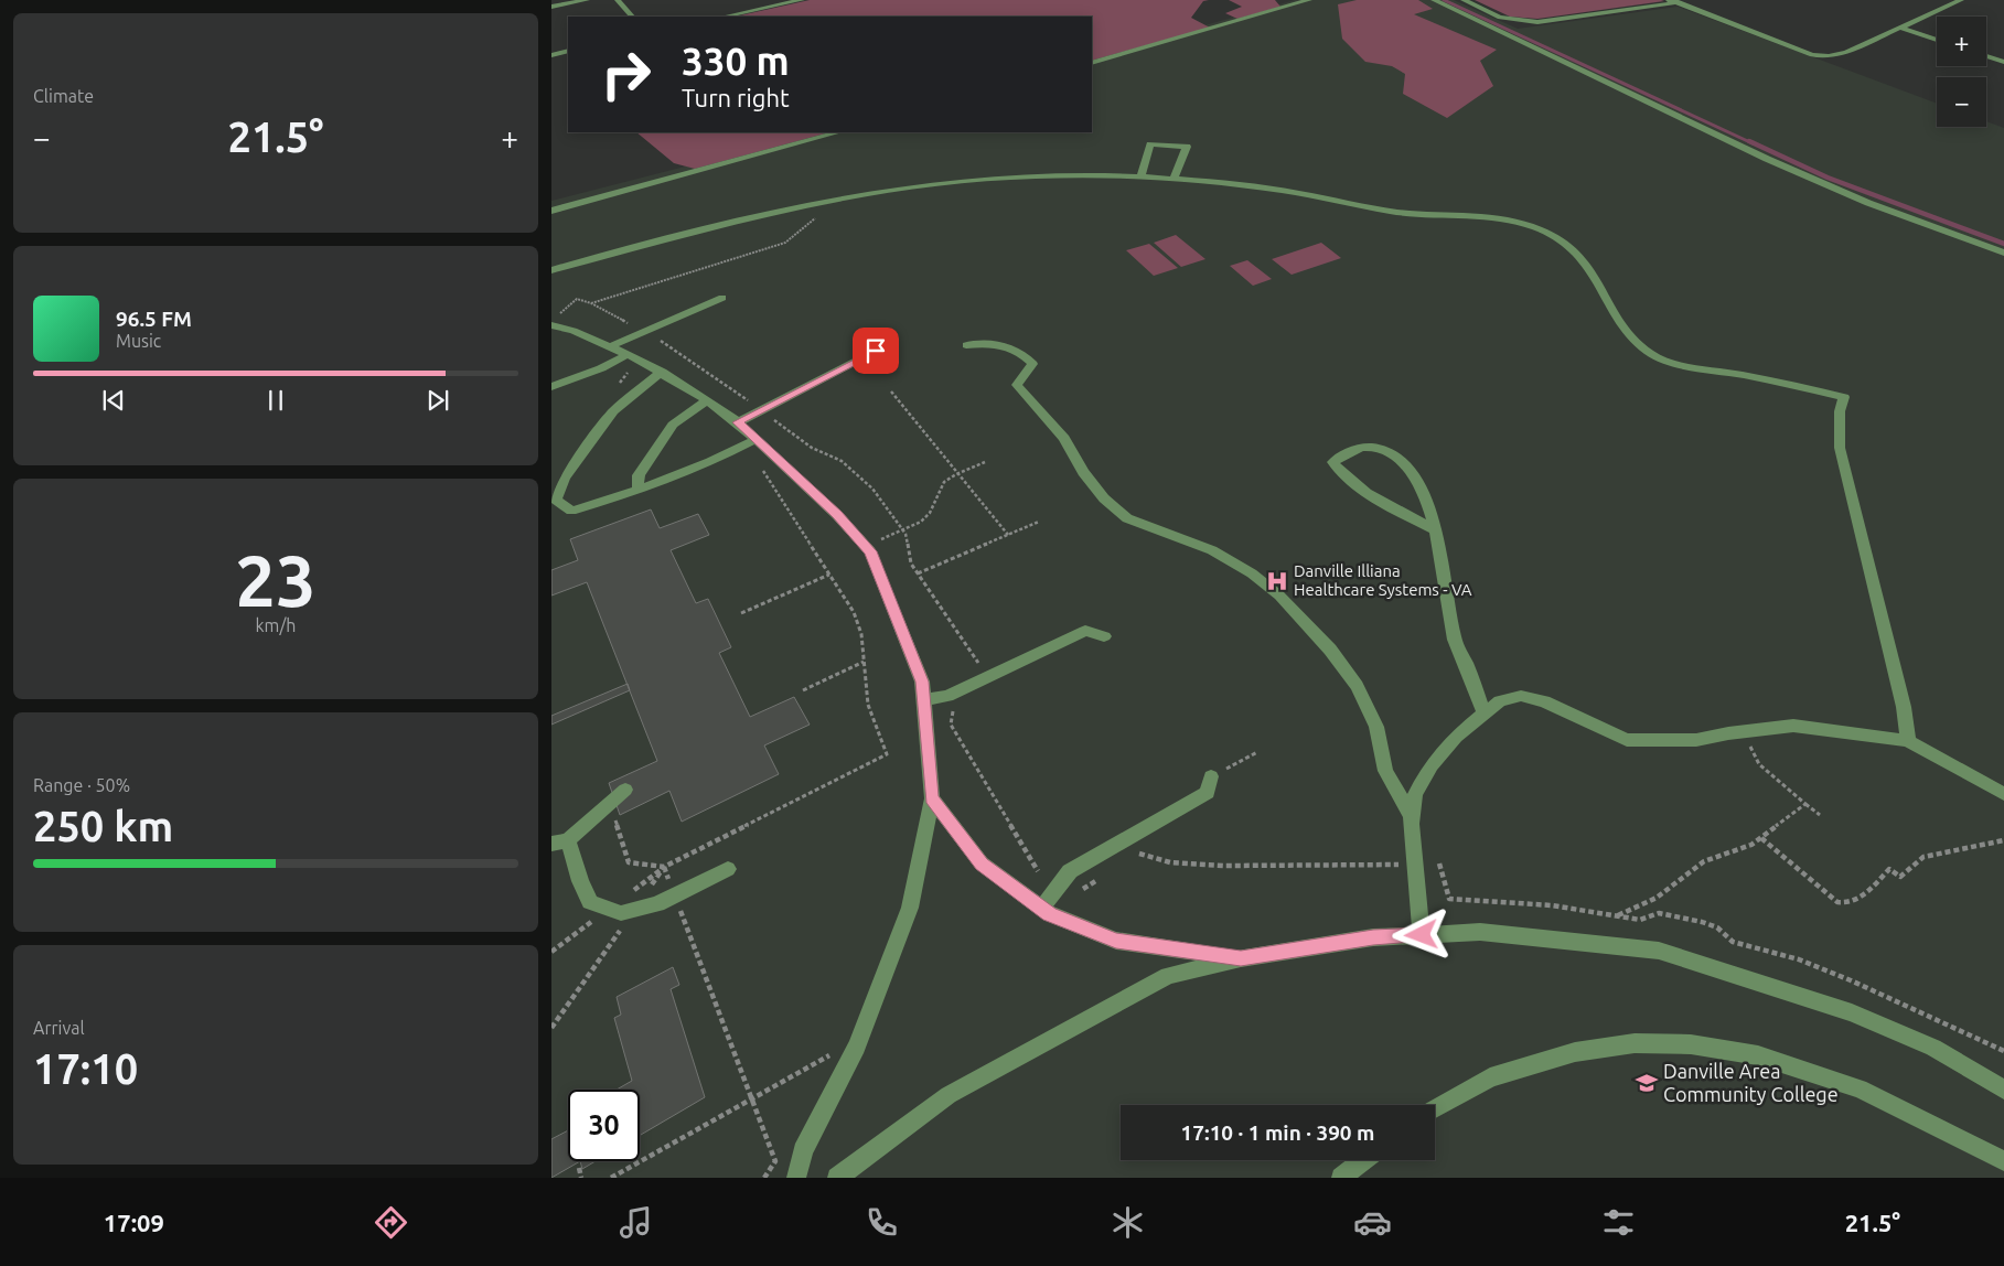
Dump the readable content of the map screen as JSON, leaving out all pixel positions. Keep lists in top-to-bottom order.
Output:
{
  "places": {
    "hospital": ["Danville Illiana Healthcare Systems - VA"],
    "school or university": ["Danville Area Community College"]
  },
  "page": {
    "tile": [
      "Climate",
      ["23", "km/h"],
      ["Range · 50%", "250 km"],
      ["Arrival", "17:10"]
    ],
    "map_buttons": ["+", "−"],
    "turn": ["330 m", "Turn right"],
    "heat": ["−", "21.5°", "+"],
    "song": ["96.5 FM", "Music"],
    "limit": "30",
    "trip": "17:10 · 1 min · 390 m",
    "tabs": ["17:09", "21.5°"]
  }
}
